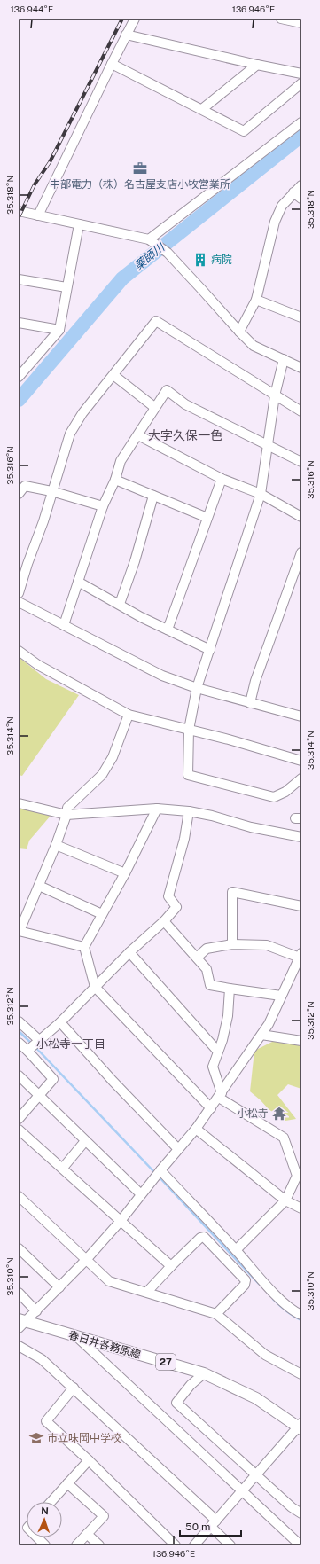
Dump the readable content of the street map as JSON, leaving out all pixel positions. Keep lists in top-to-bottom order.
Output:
{
  "streets": {
    "main road": ["春日井各務原線", "27"]
  },
  "districts": ["大字久保一色", "小松寺一丁目"],
  "water": ["薬師川"],
  "places": {
    "office": ["中部電力（株）名古屋支店小牧営業所"],
    "building": ["病院"],
    "temple": ["小松寺"],
    "school or university": ["市立味岡中学校"]
  },
  "scale_bar": "50 m",
  "north": "top",
  "coordinates": [
    "136.944°E",
    "136.946°E",
    "35.318°N",
    "35.316°N",
    "35.314°N",
    "35.312°N",
    "35.310°N"
  ]
}
